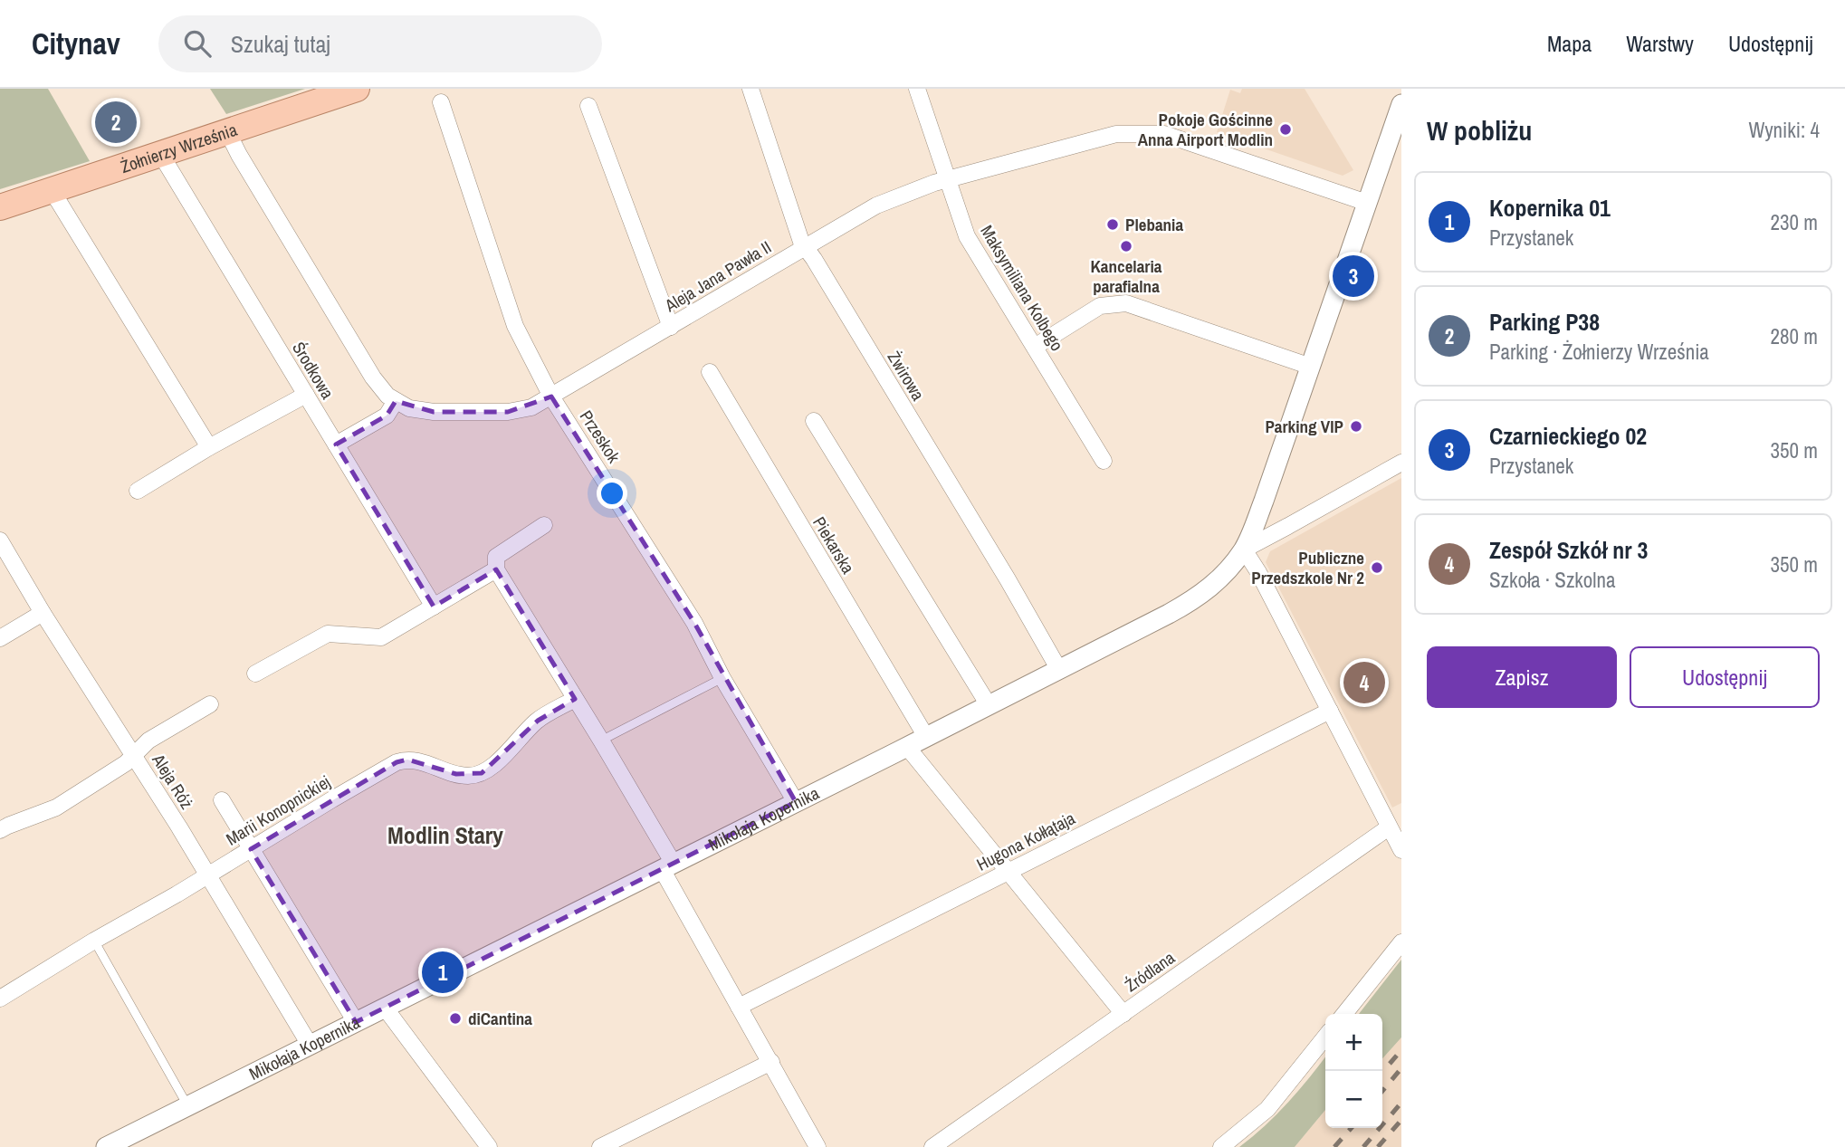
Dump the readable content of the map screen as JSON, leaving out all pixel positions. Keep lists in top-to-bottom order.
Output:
{
  "streets": {
    "main road": ["Żołnierzy Września"],
    "street": [
      "Aleja Jana Pawła II",
      "Maksymiliana Kolbego",
      "Środkowa",
      "Żwirowa",
      "Przeskok",
      "Piekarska",
      "Aleja Róż",
      "Marii Konopnickiej",
      "Mikołaja Kopernika",
      "Hugona Kołłątaja",
      "Źródlana"
    ]
  },
  "crossings": [
    ["Żołnierzy Września", "Aleja Jana Pawła II"],
    ["Żołnierzy Września", "Środkowa"],
    ["Aleja Jana Pawła II", "Maksymiliana Kolbego"],
    ["Aleja Jana Pawła II", "Żwirowa"],
    ["Aleja Jana Pawła II", "Przeskok"],
    ["Żwirowa", "Mikołaja Kopernika"],
    ["Przeskok", "Mikołaja Kopernika"],
    ["Piekarska", "Mikołaja Kopernika"],
    ["Aleja Róż", "Marii Konopnickiej"],
    ["Aleja Róż", "Mikołaja Kopernika"]
  ],
  "districts": ["Modlin Stary"],
  "places": [
    "Pokoje Gościnne Anna Airport Modlin",
    "Plebania",
    "Kancelaria parafialna",
    "Parking VIP",
    "Publiczne Przedszkole Nr 2",
    "diCantina"
  ],
  "page": {
    "header": "Citynav",
    "search": "Szukaj tutaj",
    "nav": ["Mapa", "Warstwy", "Udostępnij"],
    "heading": ["W pobliżu", "Wyniki: 4"],
    "pins": [
      "2",
      "3",
      "4",
      "1"
    ],
    "list": [
      {
        "mark": "1",
        "name": "Kopernika 01",
        "note": "Przystanek",
        "value": "230 m"
      },
      {
        "mark": "2",
        "name": "Parking P38",
        "note": "Parking · Żołnierzy Września",
        "value": "280 m"
      },
      {
        "mark": "3",
        "name": "Czarnieckiego 02",
        "note": "Przystanek",
        "value": "350 m"
      },
      {
        "mark": "4",
        "name": "Zespół Szkół nr 3",
        "note": "Szkoła · Szkolna",
        "value": "350 m"
      }
    ],
    "buttons": ["Zapisz", "Udostępnij"],
    "map_buttons": ["+", "−"]
  }
}
